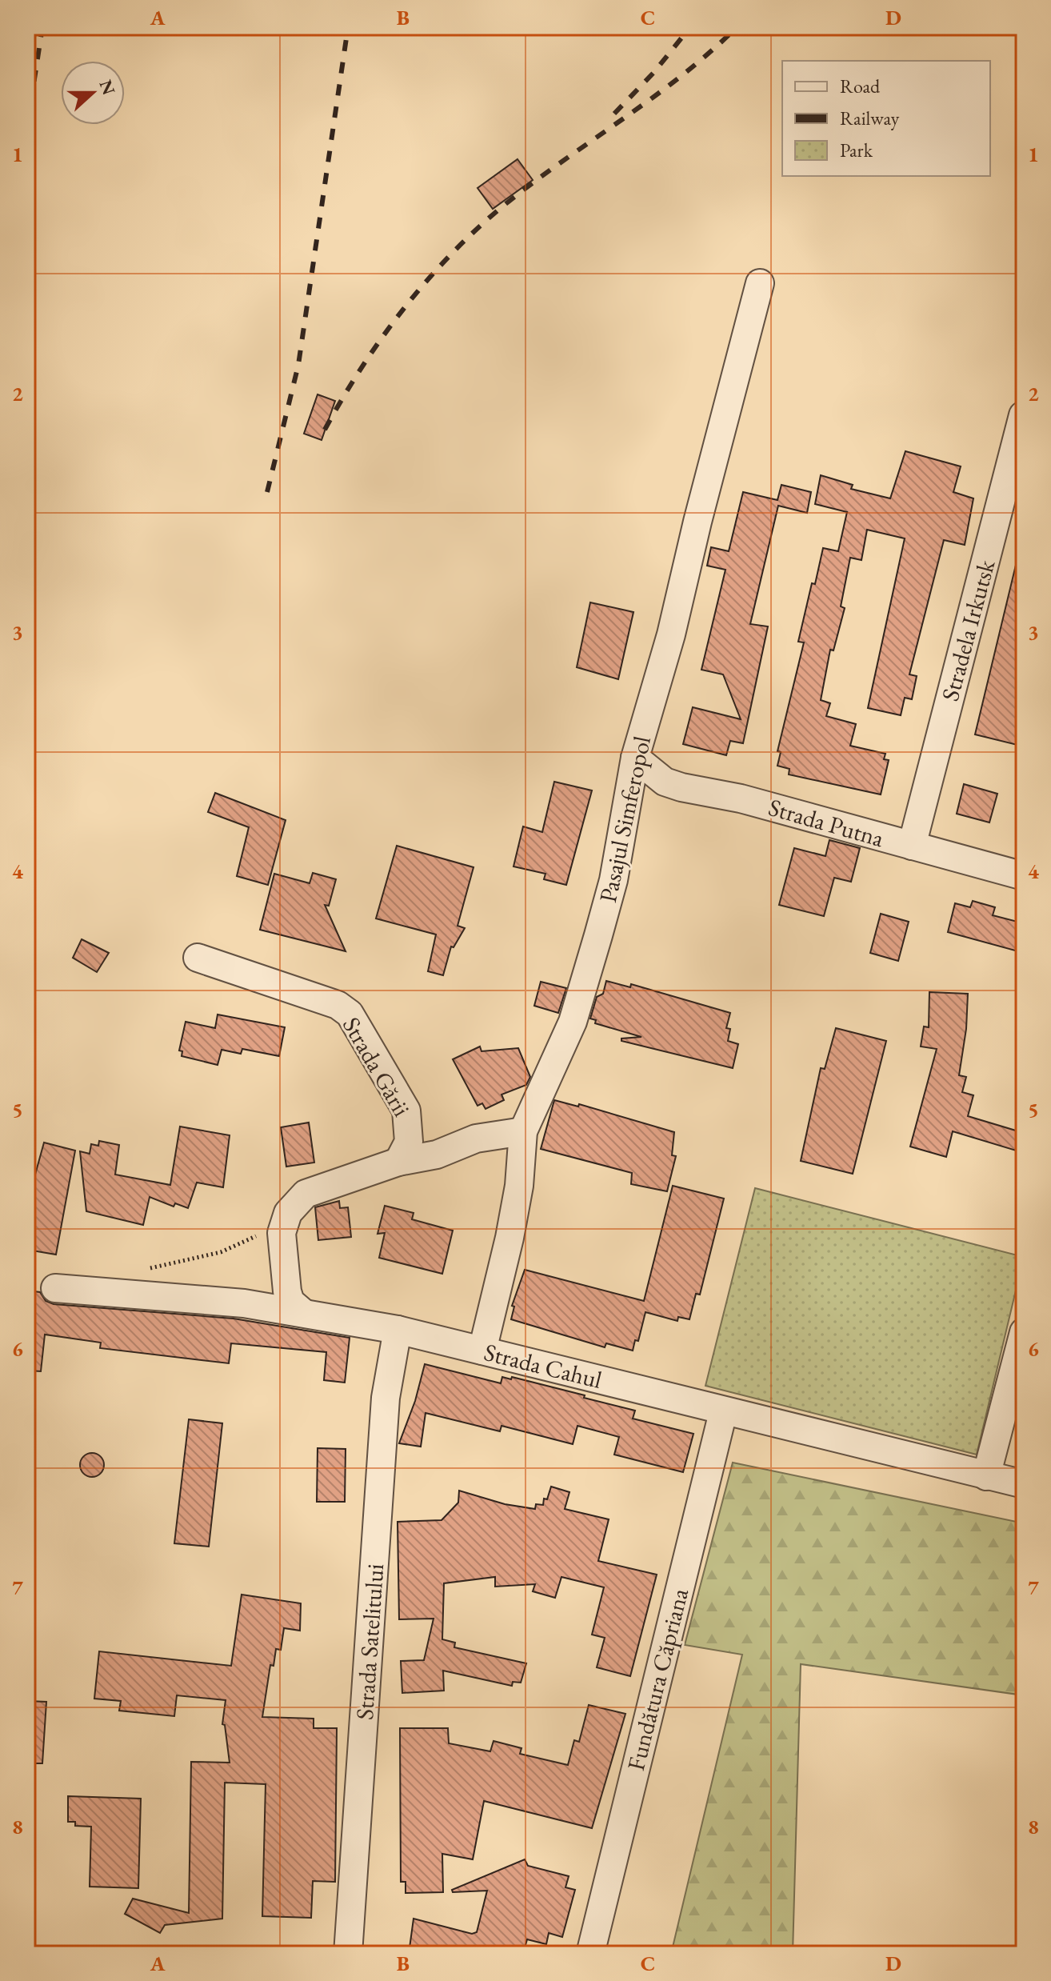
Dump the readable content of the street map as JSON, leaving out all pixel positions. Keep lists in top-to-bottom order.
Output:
{
  "streets": {
    "street": [
      "Stradela Irkutsk",
      "Pasajul Simferopol",
      "Strada Putna",
      "Strada Gării",
      "Strada Cahul",
      "Strada Satelitului",
      "Fundătura Căpriana"
    ]
  },
  "crossings": [
    ["Stradela Irkutsk", "Strada Putna"],
    ["Pasajul Simferopol", "Strada Putna"],
    ["Pasajul Simferopol", "Strada Cahul"],
    ["Strada Cahul", "Strada Satelitului"],
    ["Strada Cahul", "Fundătura Căpriana"]
  ],
  "legend": ["Road", "Railway", "Park"],
  "north": "right",
  "grid": {
    "columns": [
      "A",
      "B",
      "C",
      "D"
    ],
    "rows": [
      "1",
      "2",
      "3",
      "4",
      "5",
      "6",
      "7",
      "8"
    ]
  }
}
